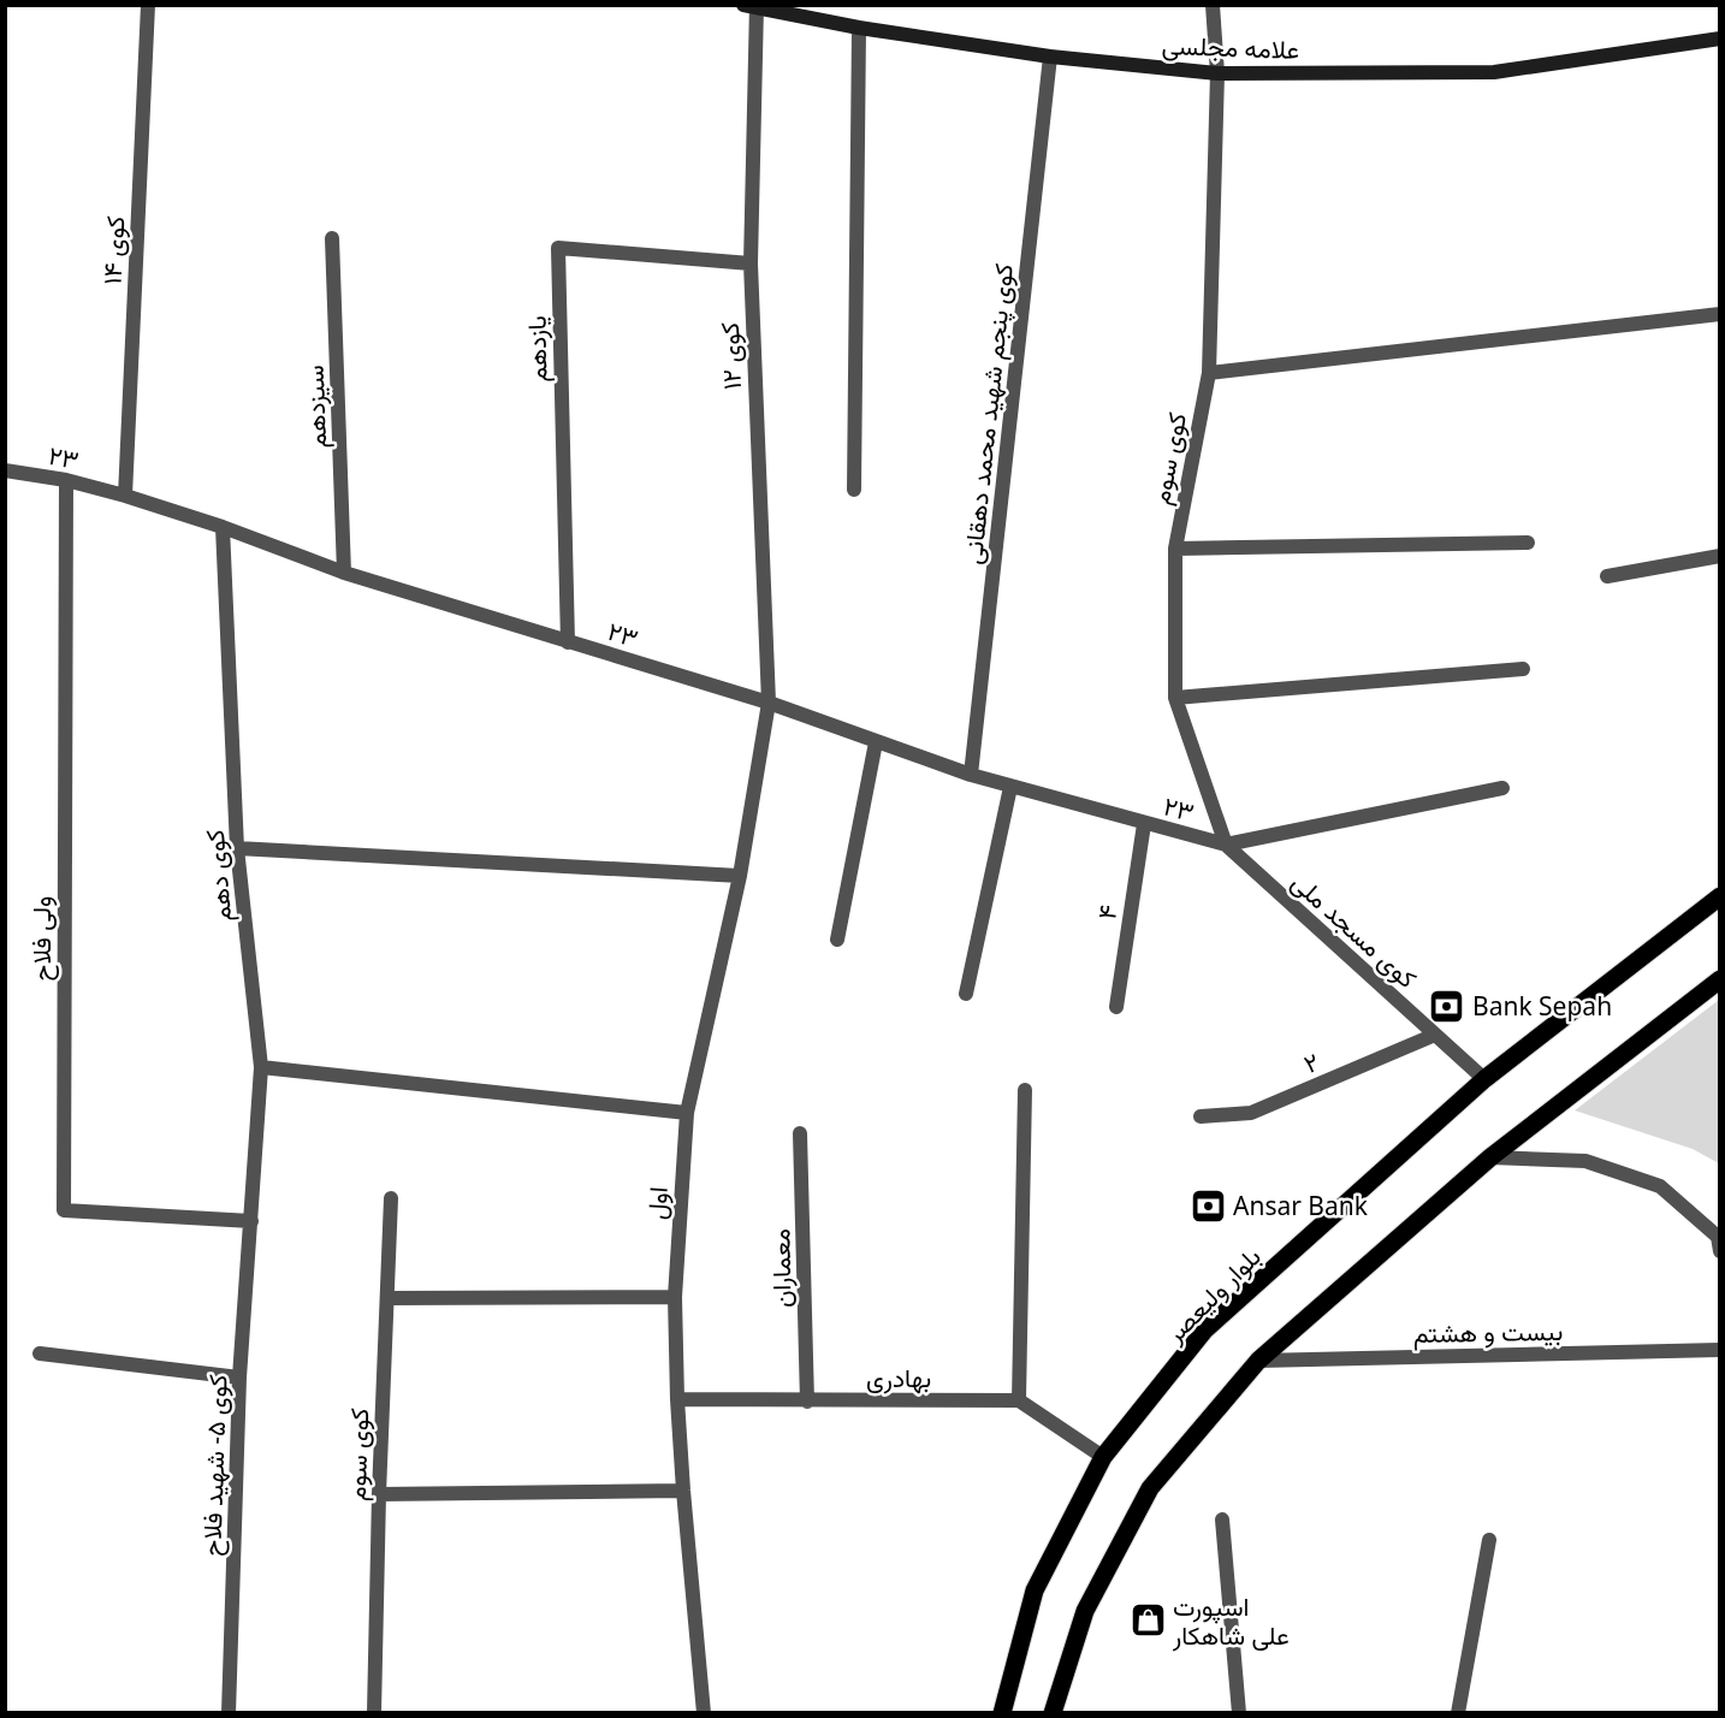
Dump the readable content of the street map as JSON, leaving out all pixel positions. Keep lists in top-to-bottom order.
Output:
{
  "streets": {
    "main road": ["علامه مجلسی", "بلوار ولیعصر"],
    "street": [
      "کوی ۱۴",
      "یازدهم",
      "کوی ۱۲",
      "سیزدهم",
      "کوی پنجم شهید محمد دهقانی",
      "۲۳",
      "کوی سوم",
      "کوی دهم",
      "۴",
      "کوی مسجد ملی",
      "ولی فلاح",
      "۲",
      "اول",
      "معماران",
      "بیست و هشتم",
      "بهادری",
      "کوی ۵- شهید فلاح"
    ]
  },
  "crossings": [
    ["علامه مجلسی", "کوی ۱۲"],
    ["علامه مجلسی", "کوی پنجم شهید محمد دهقانی"],
    ["علامه مجلسی", "کوی سوم"],
    ["کوی ۱۴", "۲۳"],
    ["یازدهم", "کوی ۱۲"],
    ["یازدهم", "۲۳"],
    ["کوی ۱۲", "۲۳"],
    ["کوی ۱۲", "اول"],
    ["سیزدهم", "۲۳"],
    ["کوی پنجم شهید محمد دهقانی", "۲۳"],
    ["۲۳", "کوی سوم"],
    ["۲۳", "کوی دهم"],
    ["۲۳", "۴"],
    ["۲۳", "کوی مسجد ملی"],
    ["۲۳", "ولی فلاح"],
    ["۲۳", "اول"],
    ["کوی سوم", "کوی مسجد ملی"],
    ["کوی دهم", "ولی فلاح"],
    ["کوی دهم", "کوی ۵- شهید فلاح"],
    ["کوی مسجد ملی", "۲"],
    ["کوی مسجد ملی", "بلوار ولیعصر"],
    ["ولی فلاح", "کوی ۵- شهید فلاح"],
    ["اول", "بهادری"],
    ["معماران", "بهادری"]
  ],
  "places": {
    "bank": ["Bank Sepah", "Ansar Bank"],
    "shop": ["اسپورت علی شاهکار"]
  }
}
